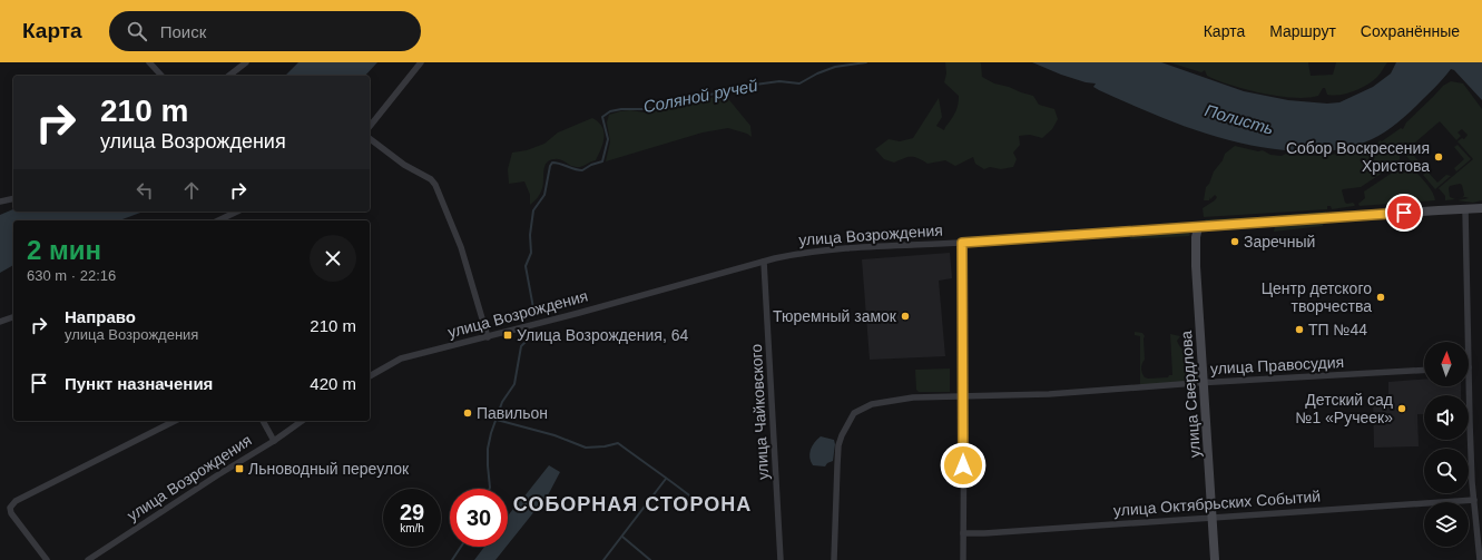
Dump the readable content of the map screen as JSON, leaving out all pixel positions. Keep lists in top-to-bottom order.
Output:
{
  "streets": {
    "street": [
      "улица Возрождения",
      "улица Правосудия",
      "улица Свердлова",
      "улица Чайковского",
      "улица Октябрьских Событий"
    ]
  },
  "crossings": [
    ["улица Возрождения", "улица Свердлова"],
    ["улица Возрождения", "улица Чайковского"],
    ["улица Правосудия", "улица Свердлова"],
    ["улица Свердлова", "улица Октябрьских Событий"]
  ],
  "districts": ["СОБОРНАЯ СТОРОНА"],
  "water": ["Соляной ручей", "Полисть"],
  "places": {
    "other": [
      "Собор Воскресения Христова",
      "Заречный",
      "Центр детского творчества",
      "Тюремный замок",
      "ТП №44",
      "Детский сад №1 «Ручеек»",
      "Павильон"
    ],
    "transit": ["Улица Возрождения, 64", "Льноводный переулок"]
  },
  "north": "top",
  "page": {
    "header": "Карта",
    "search": "Поиск",
    "nav": ["Карта", "Маршрут", "Сохранённые"],
    "turn": ["210 m", "улица Возрождения"],
    "heading": ["2 мин", "630 m · 22:16"],
    "list": [
      {
        "name": "Направо",
        "note": "улица Возрождения",
        "value": "210 m"
      },
      {
        "name": "Пункт назначения",
        "value": "420 m"
      }
    ],
    "speed": "29 km/h",
    "limit": "30"
  }
}
